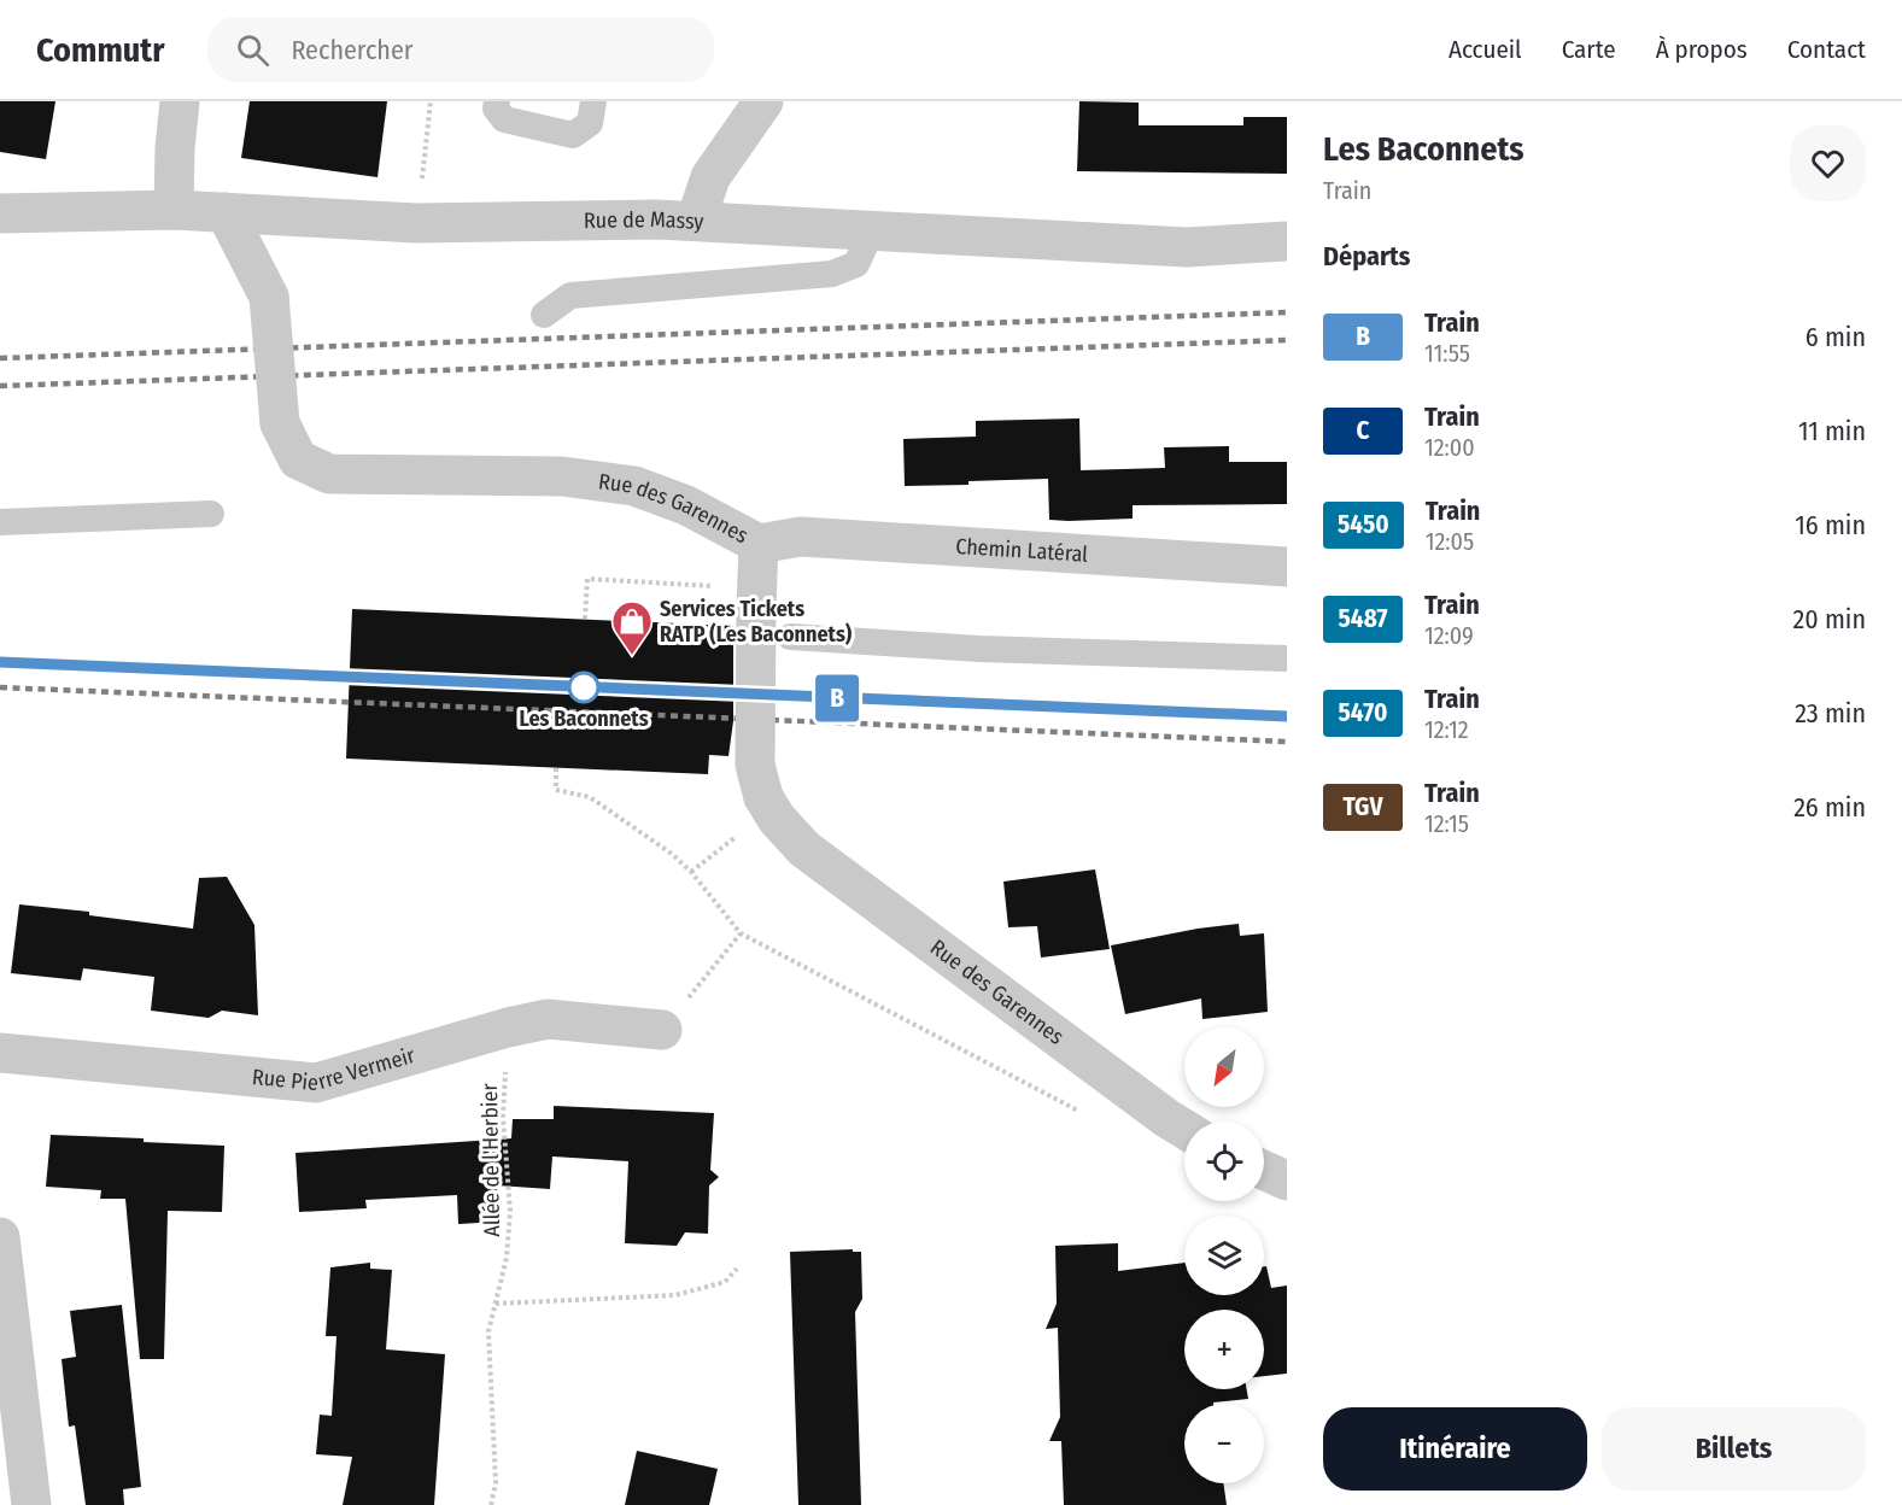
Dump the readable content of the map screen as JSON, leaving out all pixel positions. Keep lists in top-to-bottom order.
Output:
{
  "streets": {
    "street": [
      "Rue de Massy",
      "Rue des Garennes",
      "Chemin Latéral",
      "Rue Pierre Vermeir"
    ],
    "path": ["Allée de l'Herbier"]
  },
  "crossings": [
    ["Rue de Massy", "Rue des Garennes"],
    ["Rue des Garennes", "Chemin Latéral"],
    ["Rue Pierre Vermeir", "Allée de l'Herbier"]
  ],
  "places": {
    "shop": ["Services Tickets RATP (Les Baconnets)"],
    "other": ["Les Baconnets"]
  },
  "north": "bottom left",
  "page": {
    "header": "Commutr",
    "search": "Rechercher",
    "nav": [
      "Accueil",
      "Carte",
      "À propos",
      "Contact"
    ],
    "on_map": "B",
    "heading": [
      ["Les Baconnets", "Train"],
      "Départs"
    ],
    "list": [
      {
        "mark": "B",
        "name": "Train",
        "note": "11:55",
        "value": "6 min"
      },
      {
        "mark": "C",
        "name": "Train",
        "note": "12:00",
        "value": "11 min"
      },
      {
        "mark": "5450",
        "name": "Train",
        "note": "12:05",
        "value": "16 min"
      },
      {
        "mark": "5487",
        "name": "Train",
        "note": "12:09",
        "value": "20 min"
      },
      {
        "mark": "5470",
        "name": "Train",
        "note": "12:12",
        "value": "23 min"
      },
      {
        "mark": "TGV",
        "name": "Train",
        "note": "12:15",
        "value": "26 min"
      }
    ],
    "map_buttons": ["+", "−"],
    "buttons": ["Itinéraire", "Billets"]
  }
}
